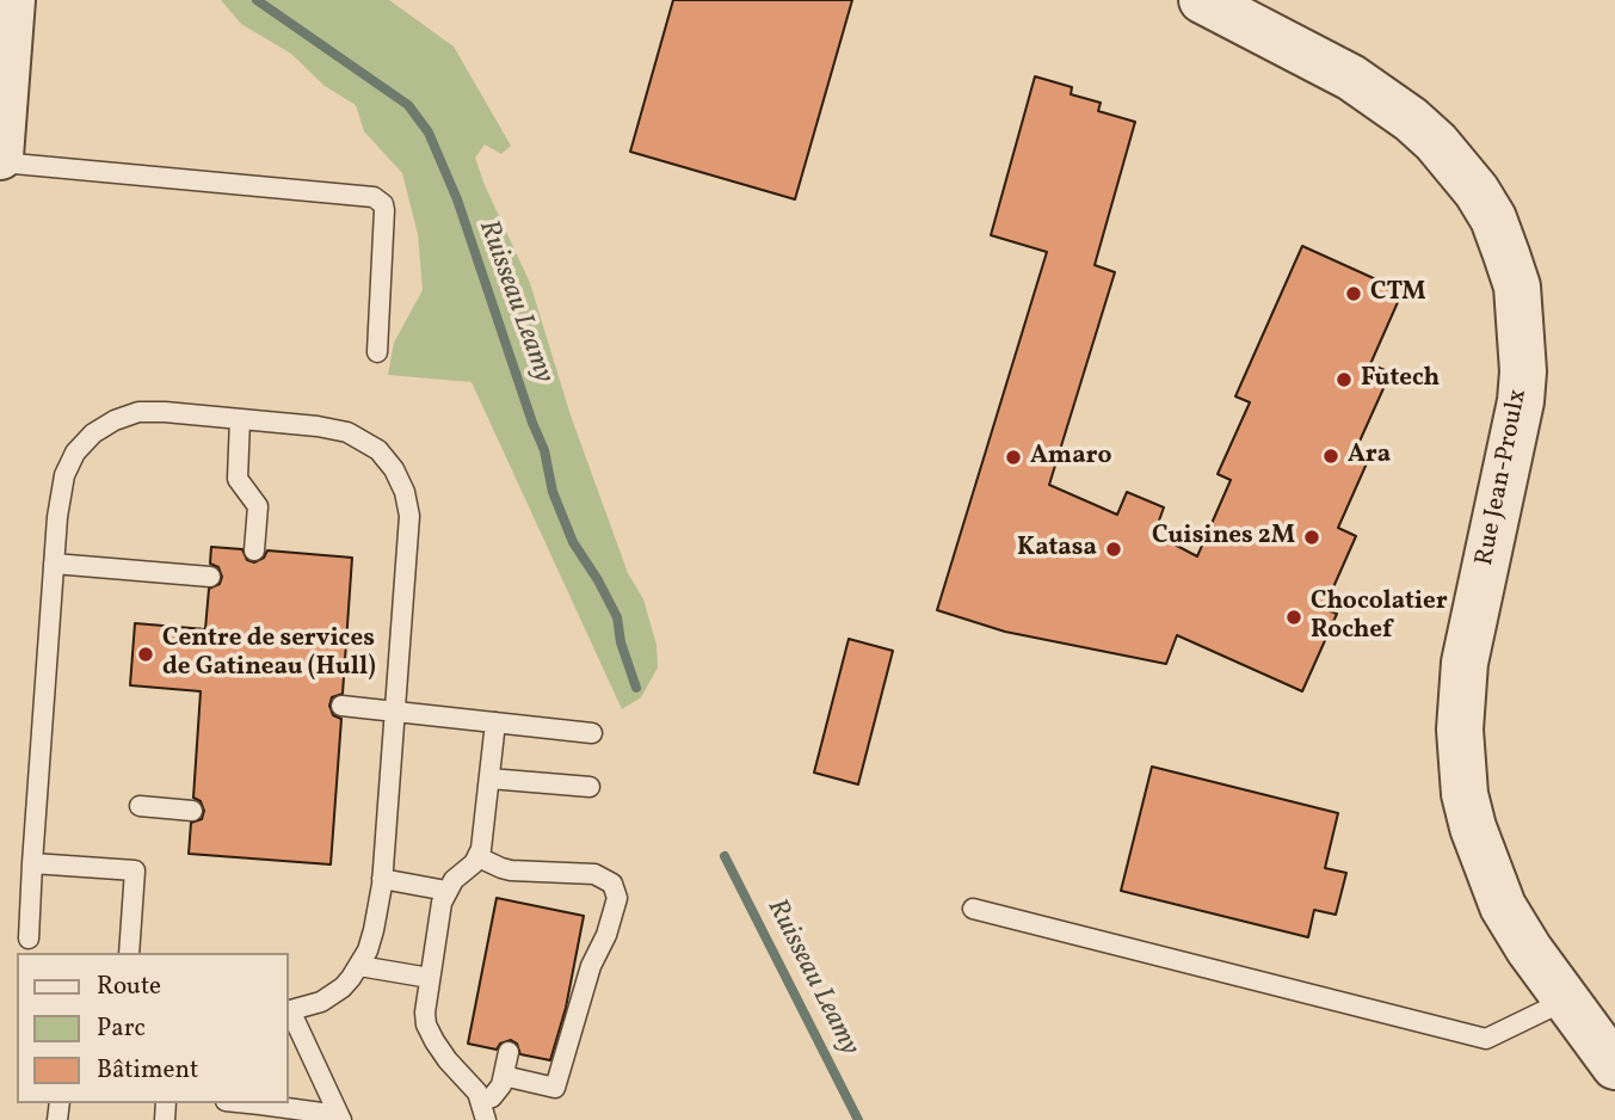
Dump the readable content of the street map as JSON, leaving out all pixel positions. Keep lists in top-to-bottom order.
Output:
{
  "streets": {
    "street": ["Rue Jean-Proulx"]
  },
  "water": ["Ruisseau Leamy"],
  "places": [
    "CTM",
    "Futech",
    "Ara",
    "Amaro",
    "Cuisines 2M",
    "Katasa",
    "Chocolatier Rochef",
    "Centre de services de Gatineau (Hull)"
  ],
  "legend": ["Route", "Parc", "Bâtiment"]
}
